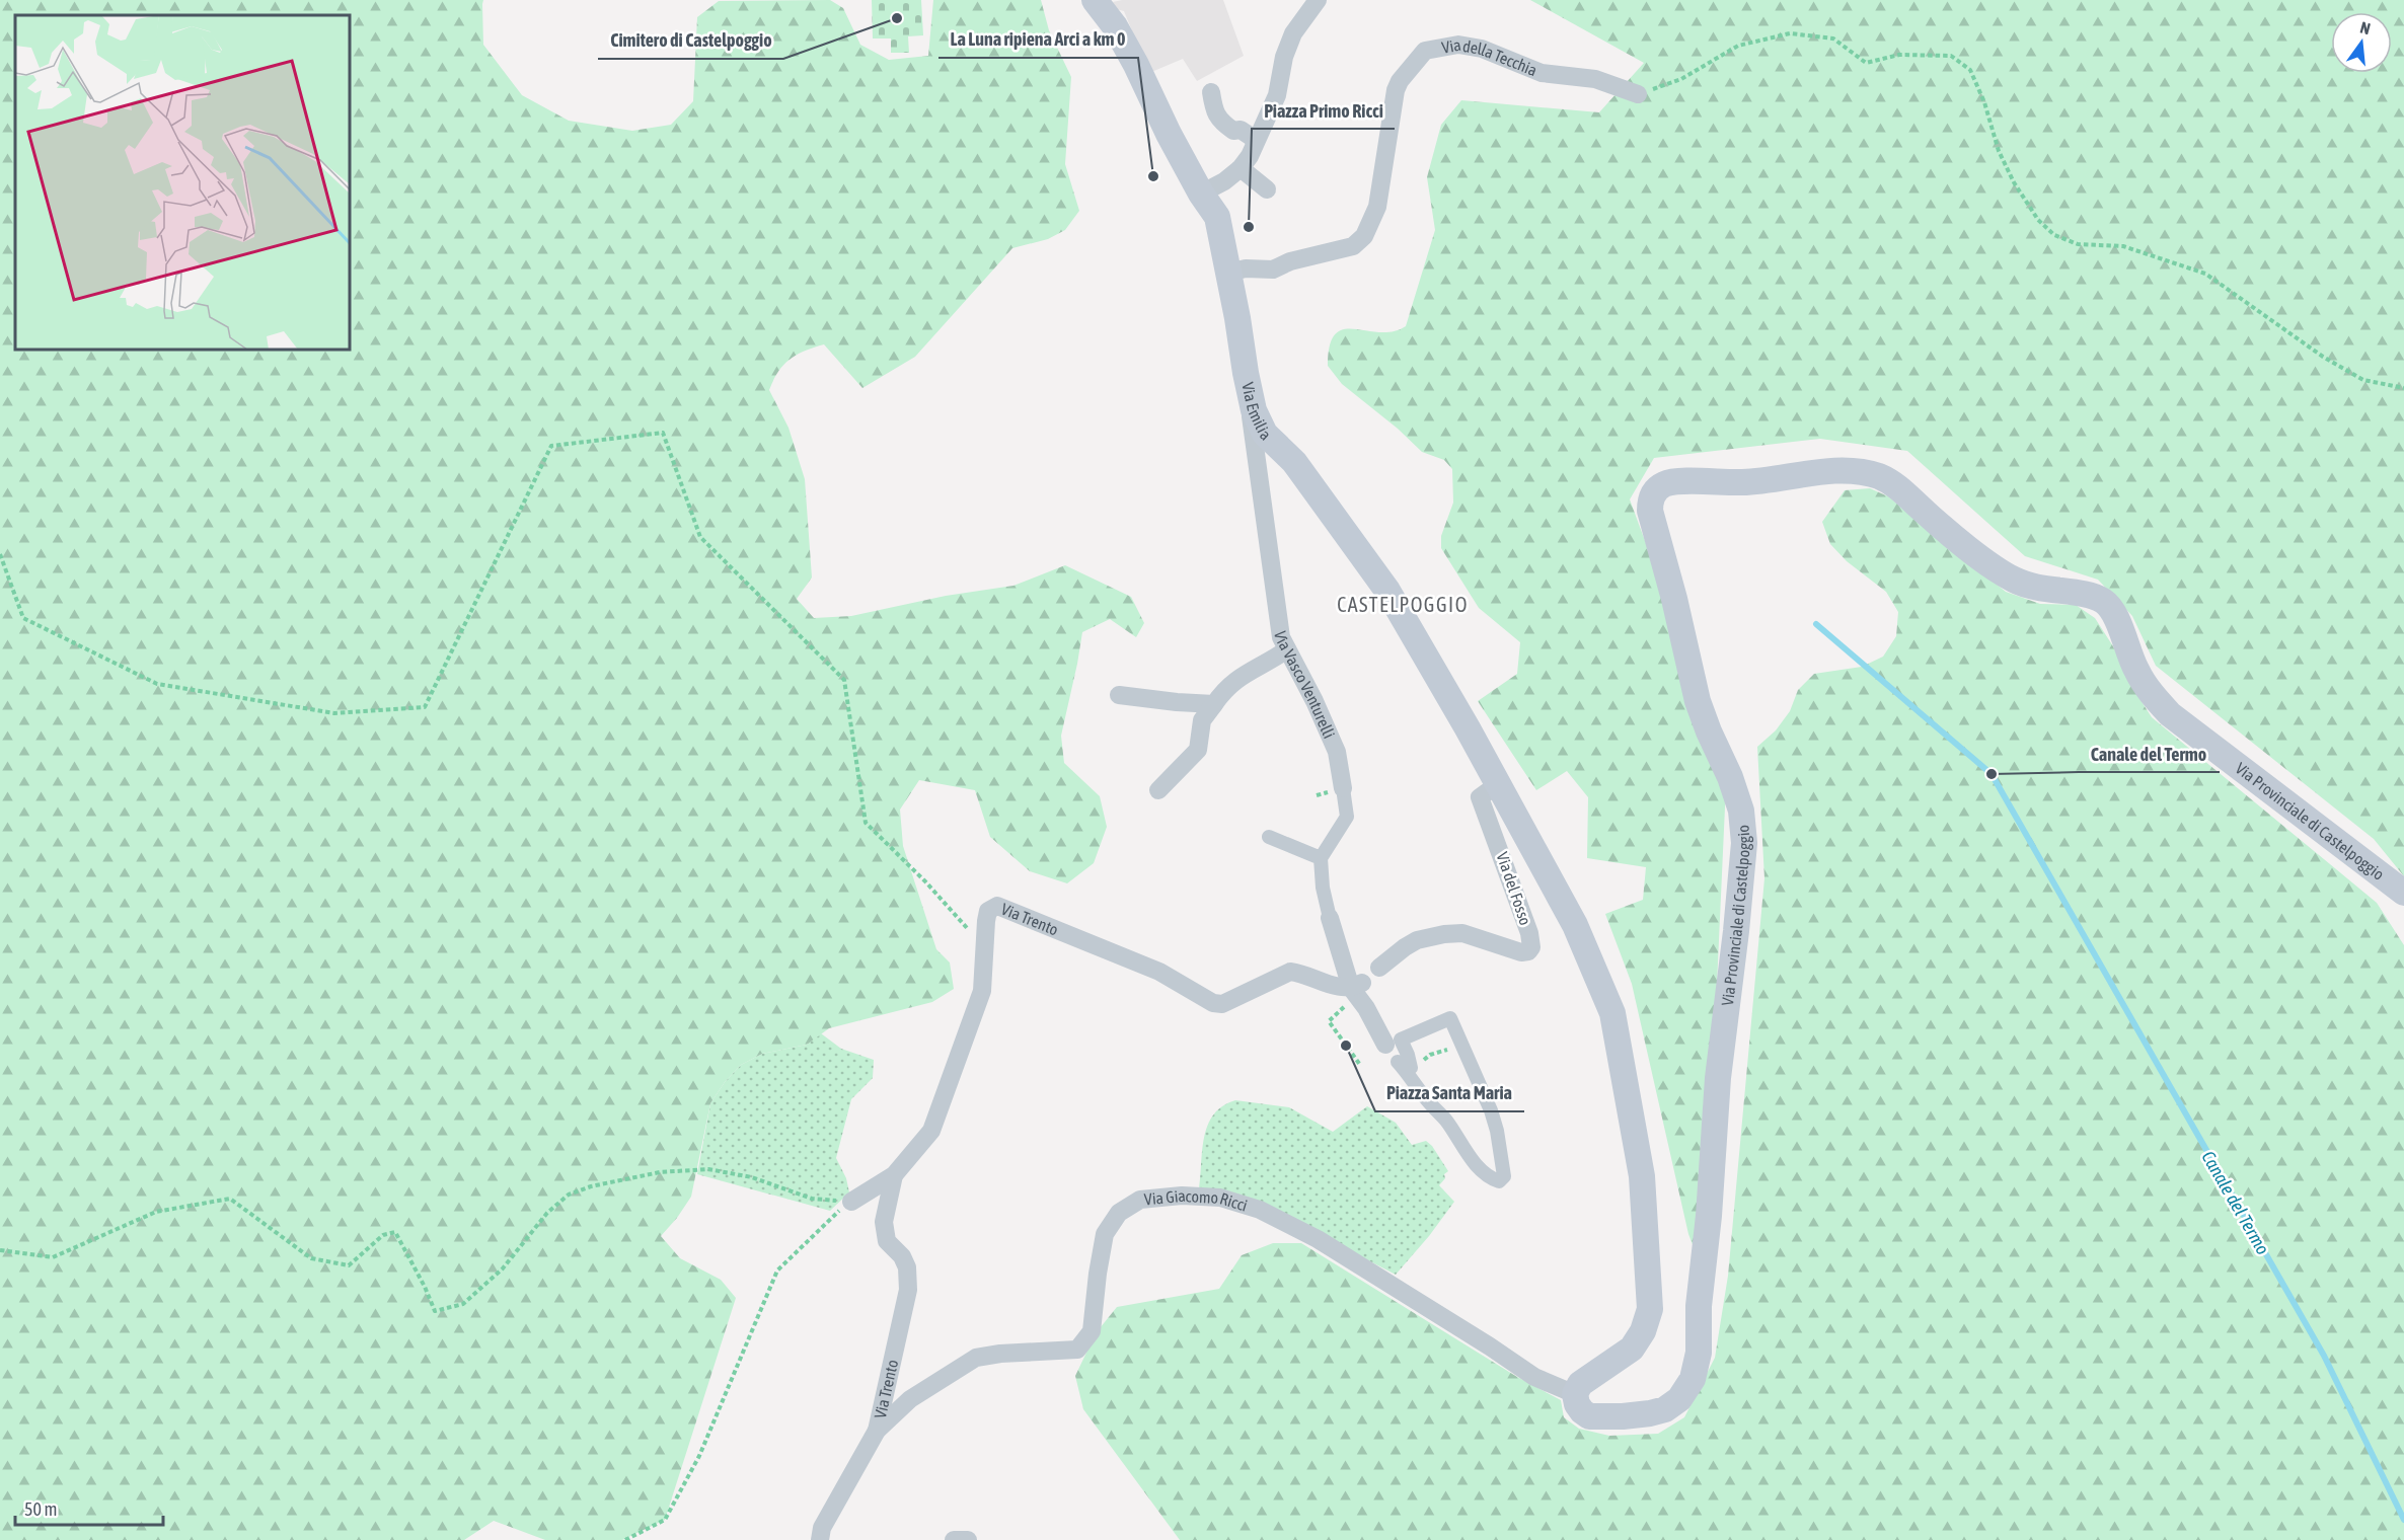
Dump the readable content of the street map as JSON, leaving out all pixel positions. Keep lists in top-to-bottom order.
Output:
{
  "streets": {
    "main road": ["Via Emilia", "Via Provinciale di Castelpoggio"],
    "street": [
      "Via della Tecchia",
      "Via Vasco Venturelli",
      "Via del Fosso",
      "Via Trento",
      "Via Giacomo Ricci"
    ]
  },
  "crossings": [
    ["Via della Tecchia", "Via Emilia"],
    ["Via Emilia", "Via Vasco Venturelli"],
    ["Via Emilia", "Via del Fosso"],
    ["Via Provinciale di Castelpoggio", "Via Giacomo Ricci"],
    ["Via Trento", "Via Giacomo Ricci"]
  ],
  "districts": ["CASTELPOGGIO"],
  "water": ["Canale del Termo"],
  "places": [
    "Cimitero di Castelpoggio",
    "La Luna ripiena Arci a km 0",
    "Piazza Primo Ricci",
    "Canale del Termo",
    "Piazza Santa Maria"
  ],
  "scale_bar": "50 m",
  "north": "top"
}
